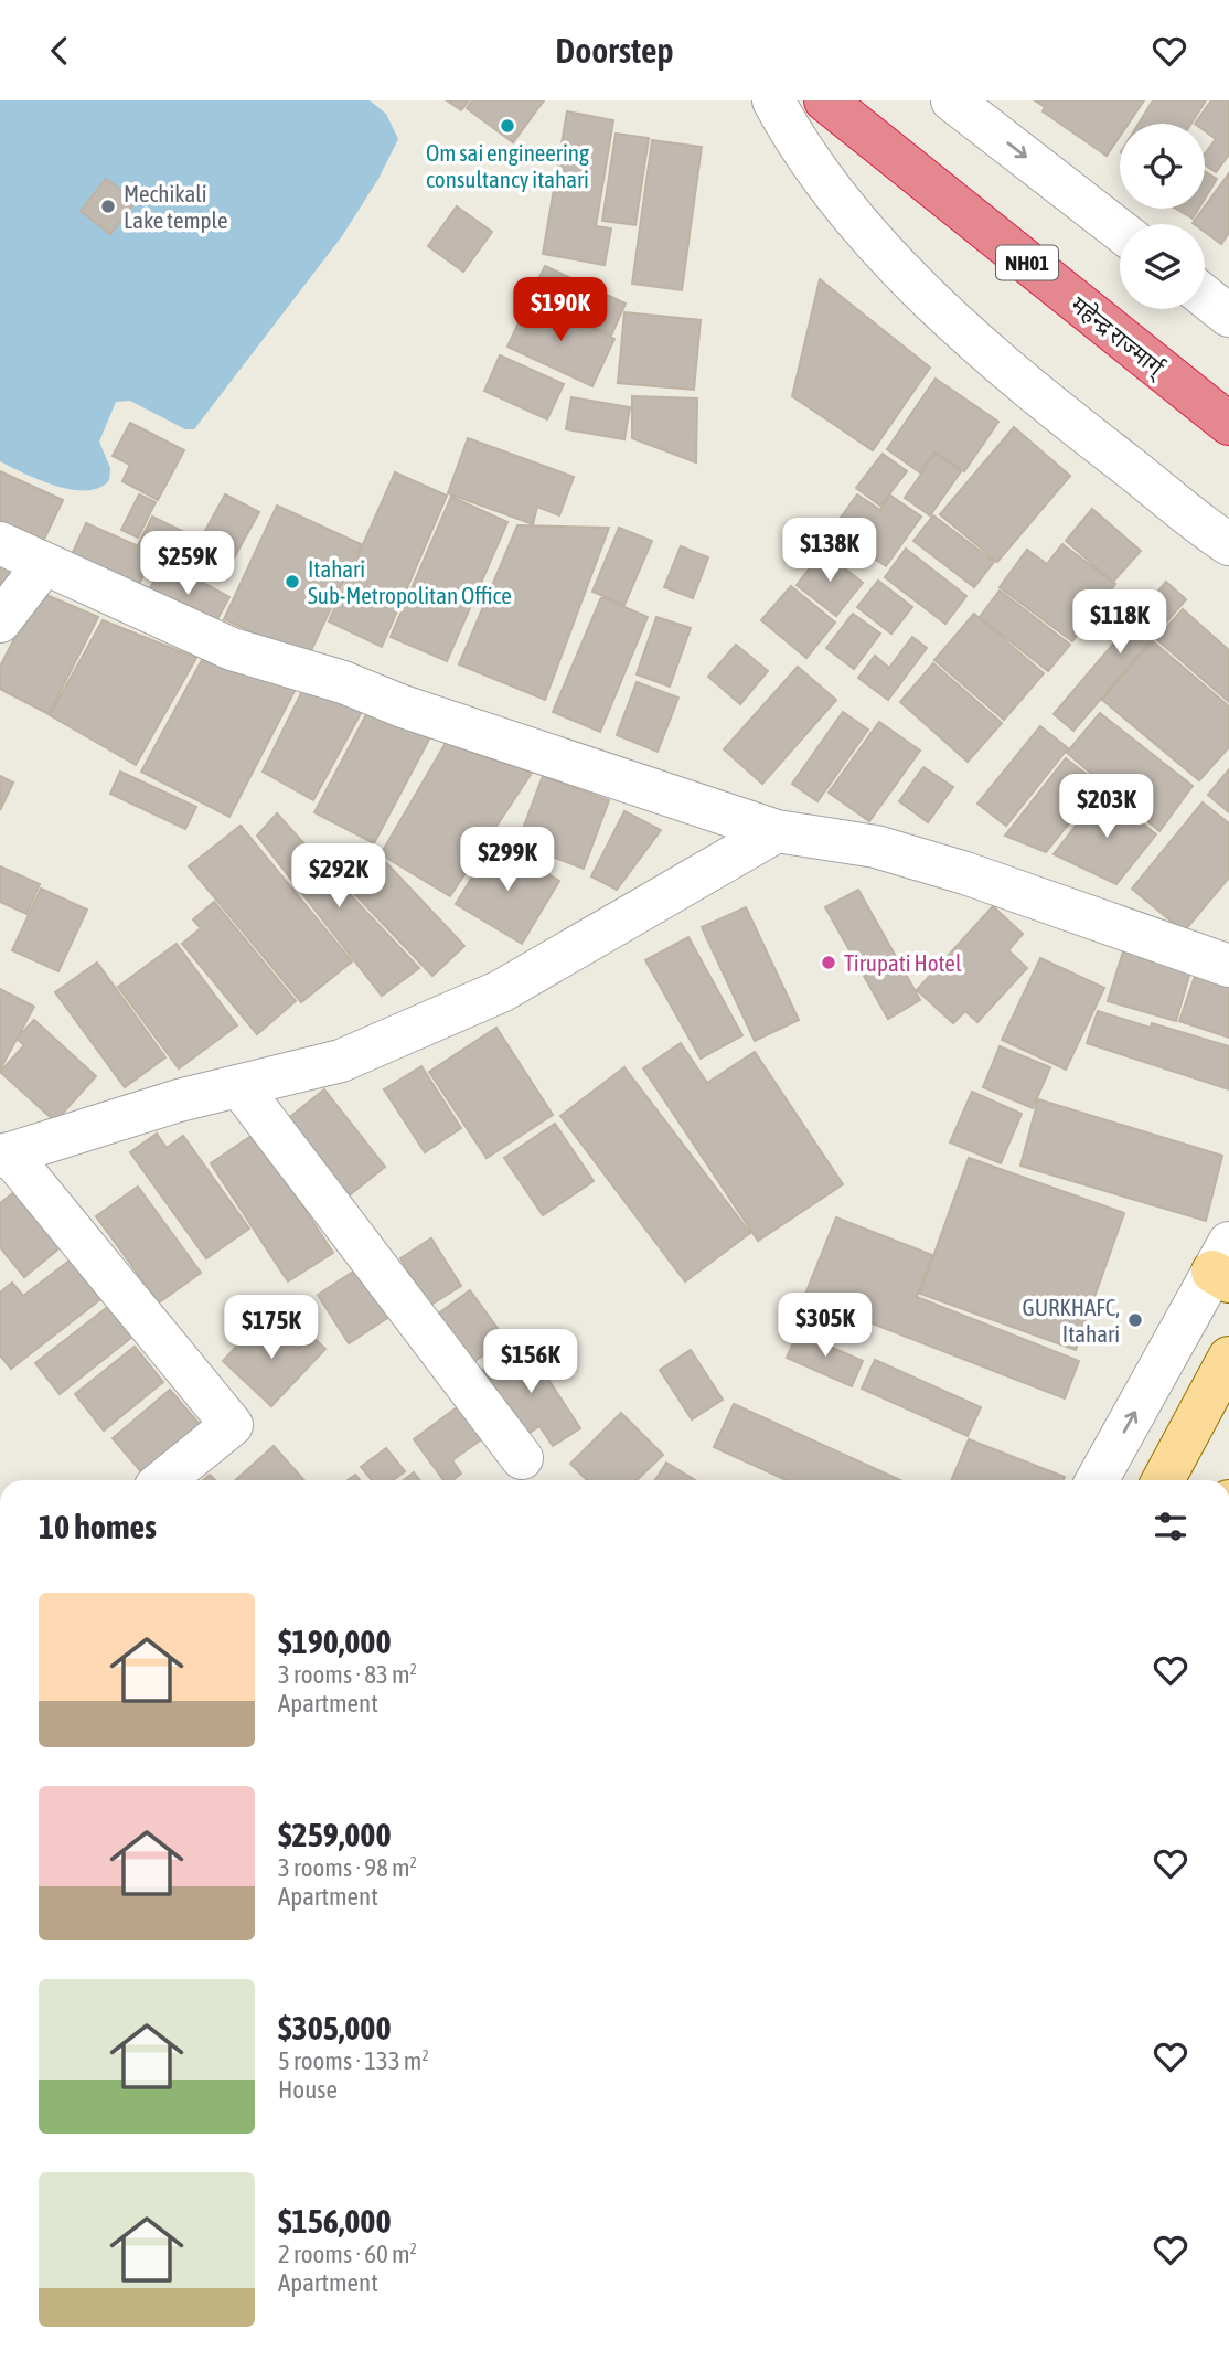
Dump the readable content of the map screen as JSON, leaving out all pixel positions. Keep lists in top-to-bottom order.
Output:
{
  "streets": {
    "highway": ["NH01", "महेन्द्र राज्मार्ग्"]
  },
  "places": [
    "Om sai engineering consultancy itahari",
    "Mechikali Lake temple",
    "Itahari Sub-Metropolitan Office",
    "Tirupati Hotel",
    "GURKHAFC, Itahari"
  ],
  "page": {
    "header": "Doorstep",
    "price": [
      "$190K",
      "$138K",
      "$259K",
      "$118K",
      "$203K",
      "$299K",
      "$292K",
      "$305K",
      "$175K",
      "$156K"
    ],
    "heading": "10 homes",
    "list": [
      {
        "name": "$190,000",
        "note": "3 rooms · 83 m² · Apartment"
      },
      {
        "name": "$259,000",
        "note": "3 rooms · 98 m² · Apartment"
      },
      {
        "name": "$305,000",
        "note": "5 rooms · 133 m² · House"
      },
      {
        "name": "$156,000",
        "note": "2 rooms · 60 m² · Apartment"
      }
    ]
  }
}
